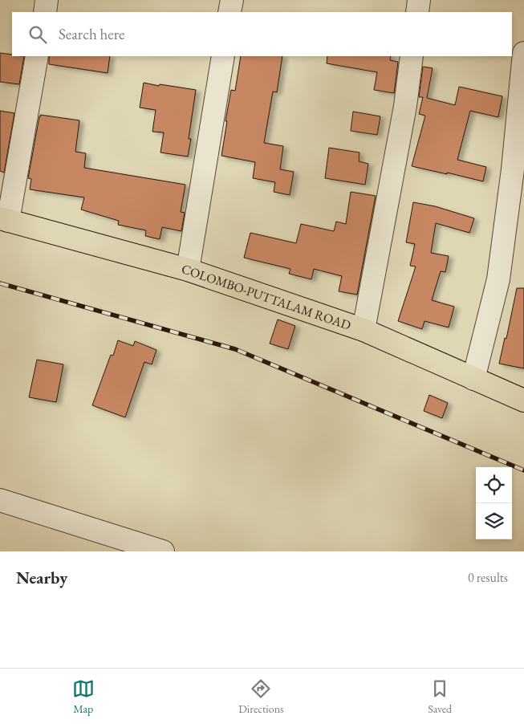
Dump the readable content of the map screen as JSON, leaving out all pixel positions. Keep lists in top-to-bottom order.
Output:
{
  "streets": {
    "highway": ["COLOMBO-PUTTALAM ROAD"]
  },
  "page": {
    "search": "Search here",
    "heading": ["Nearby", "0 results"],
    "nav": ["Map", "Directions", "Saved"]
  }
}
